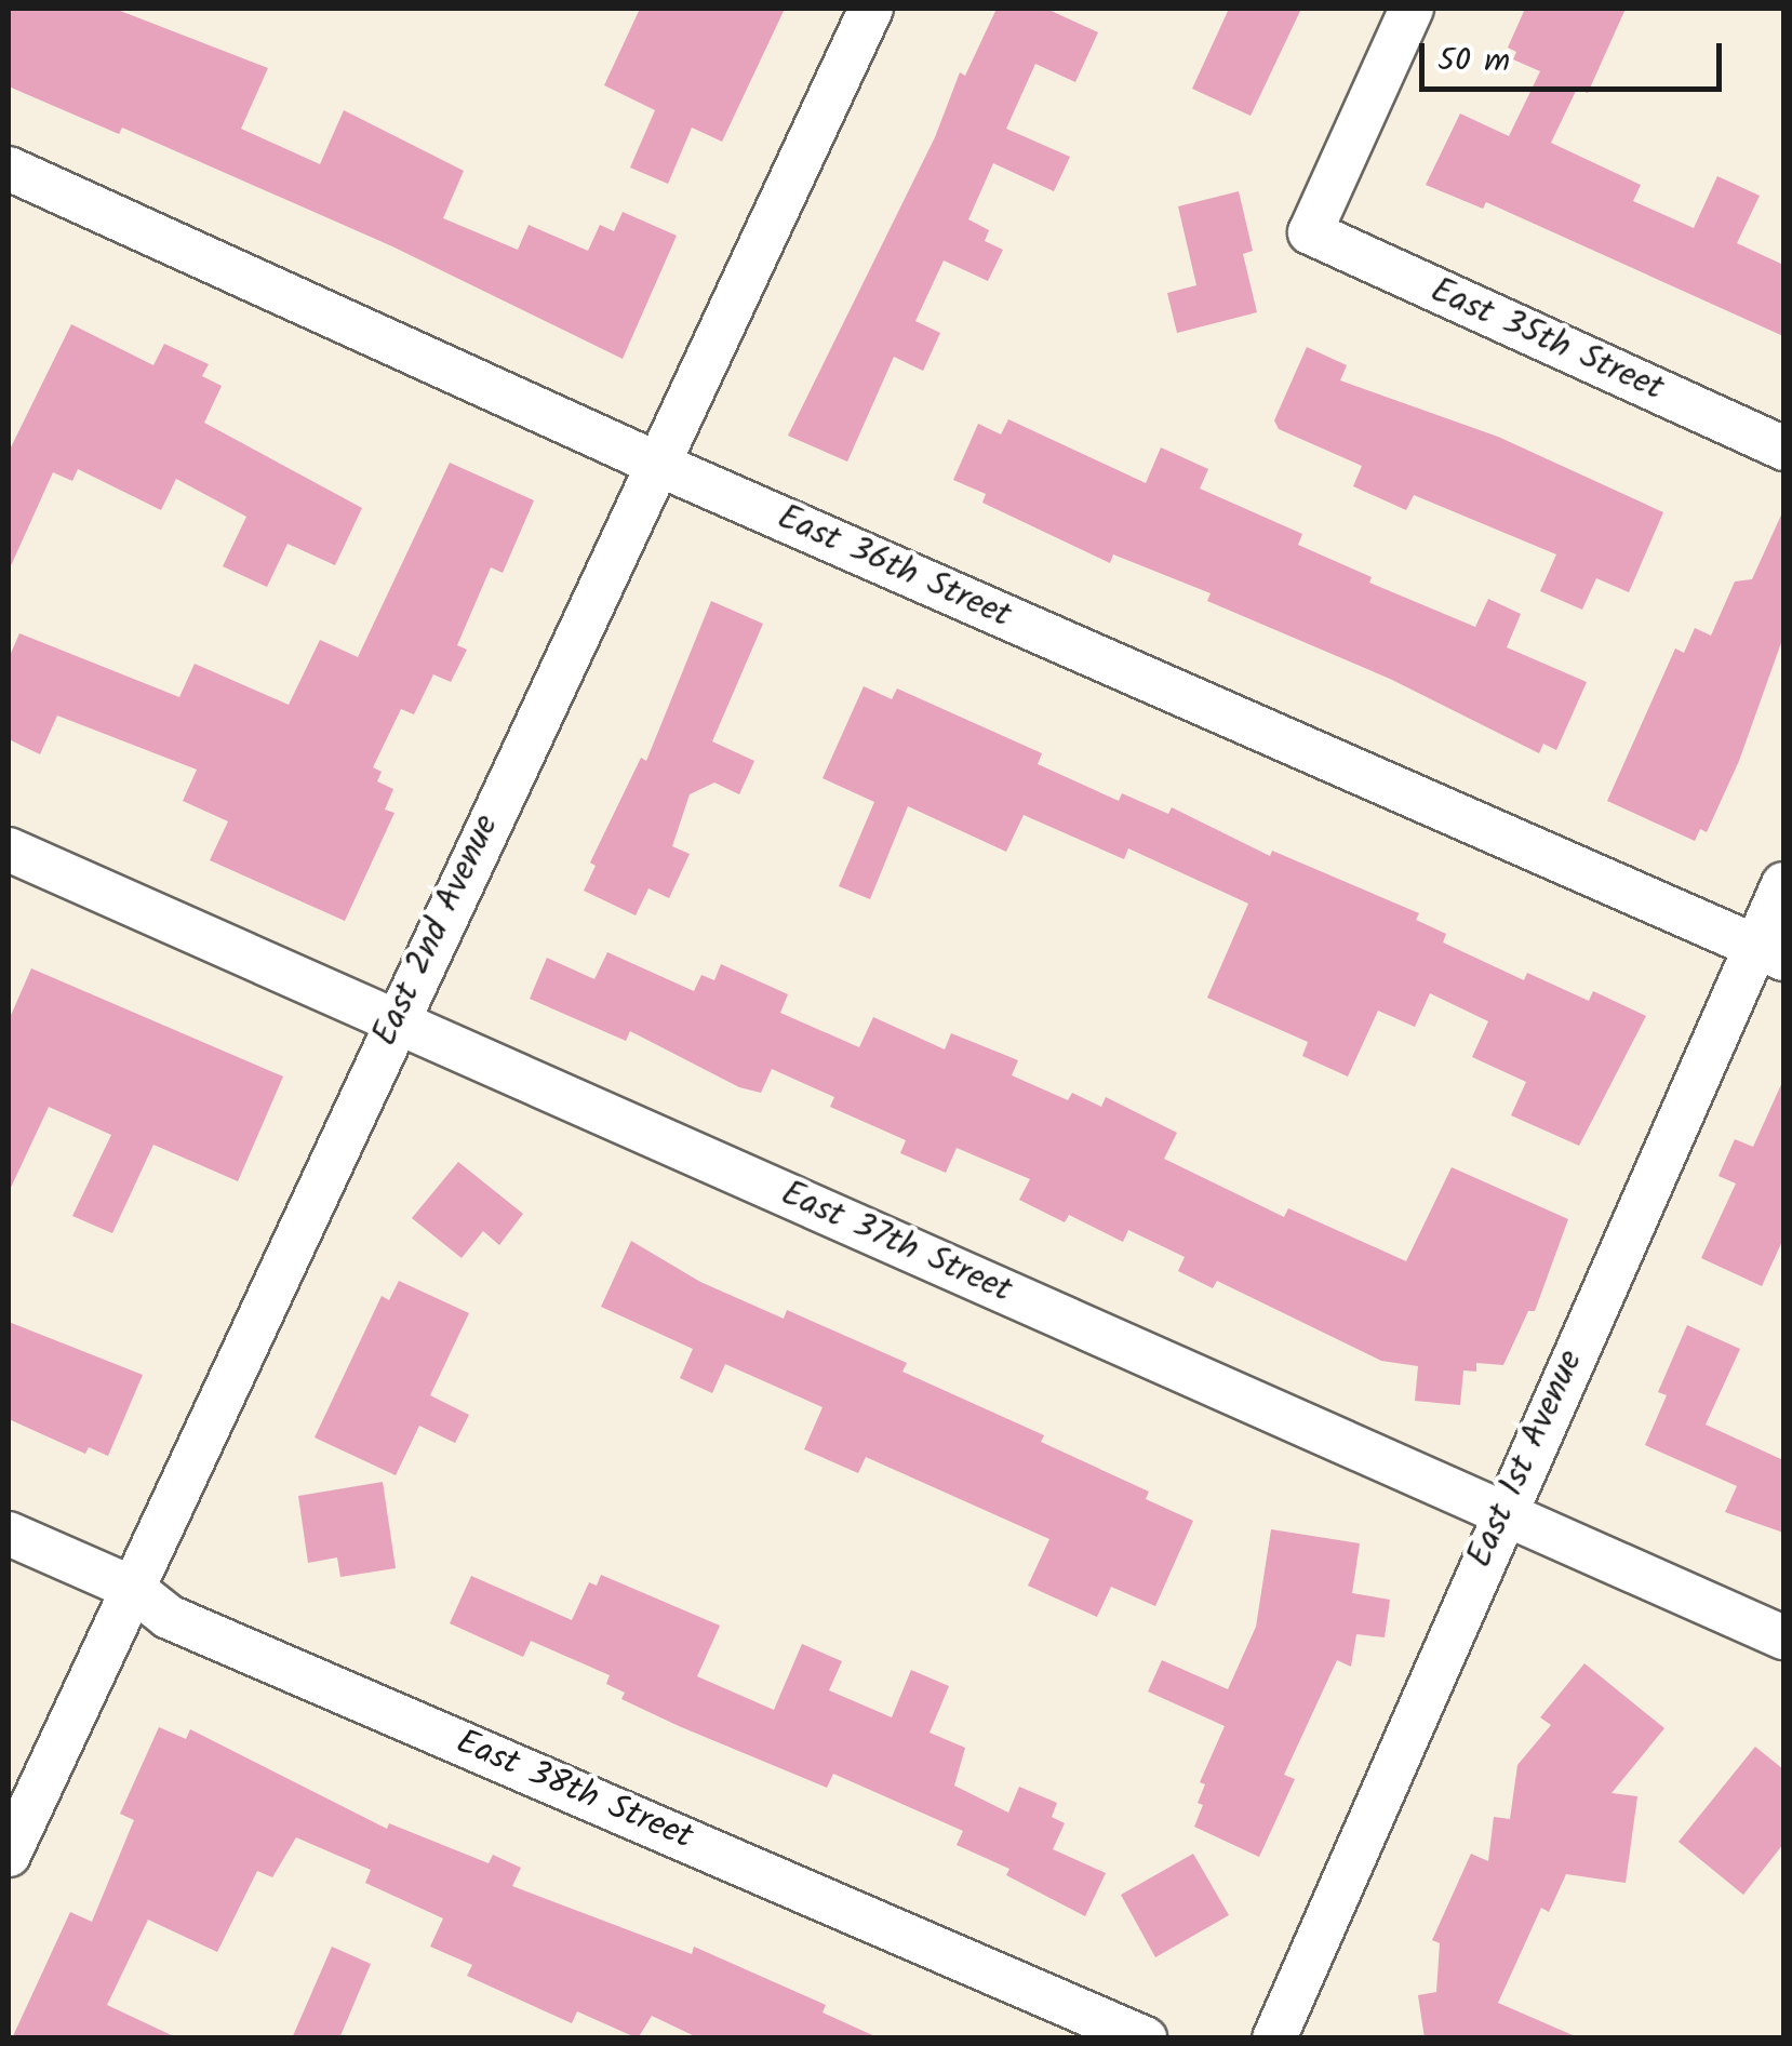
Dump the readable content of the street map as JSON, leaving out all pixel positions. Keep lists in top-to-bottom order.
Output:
{
  "streets": {
    "street": [
      "East 35th Street",
      "East 36th Street",
      "East 2nd Avenue",
      "East 37th Street",
      "East 1st Avenue",
      "East 38th Street"
    ]
  },
  "crossings": [
    ["East 36th Street", "East 2nd Avenue"],
    ["East 36th Street", "East 1st Avenue"],
    ["East 2nd Avenue", "East 37th Street"],
    ["East 2nd Avenue", "East 38th Street"],
    ["East 37th Street", "East 1st Avenue"]
  ],
  "scale_bar": "50 m"
}
